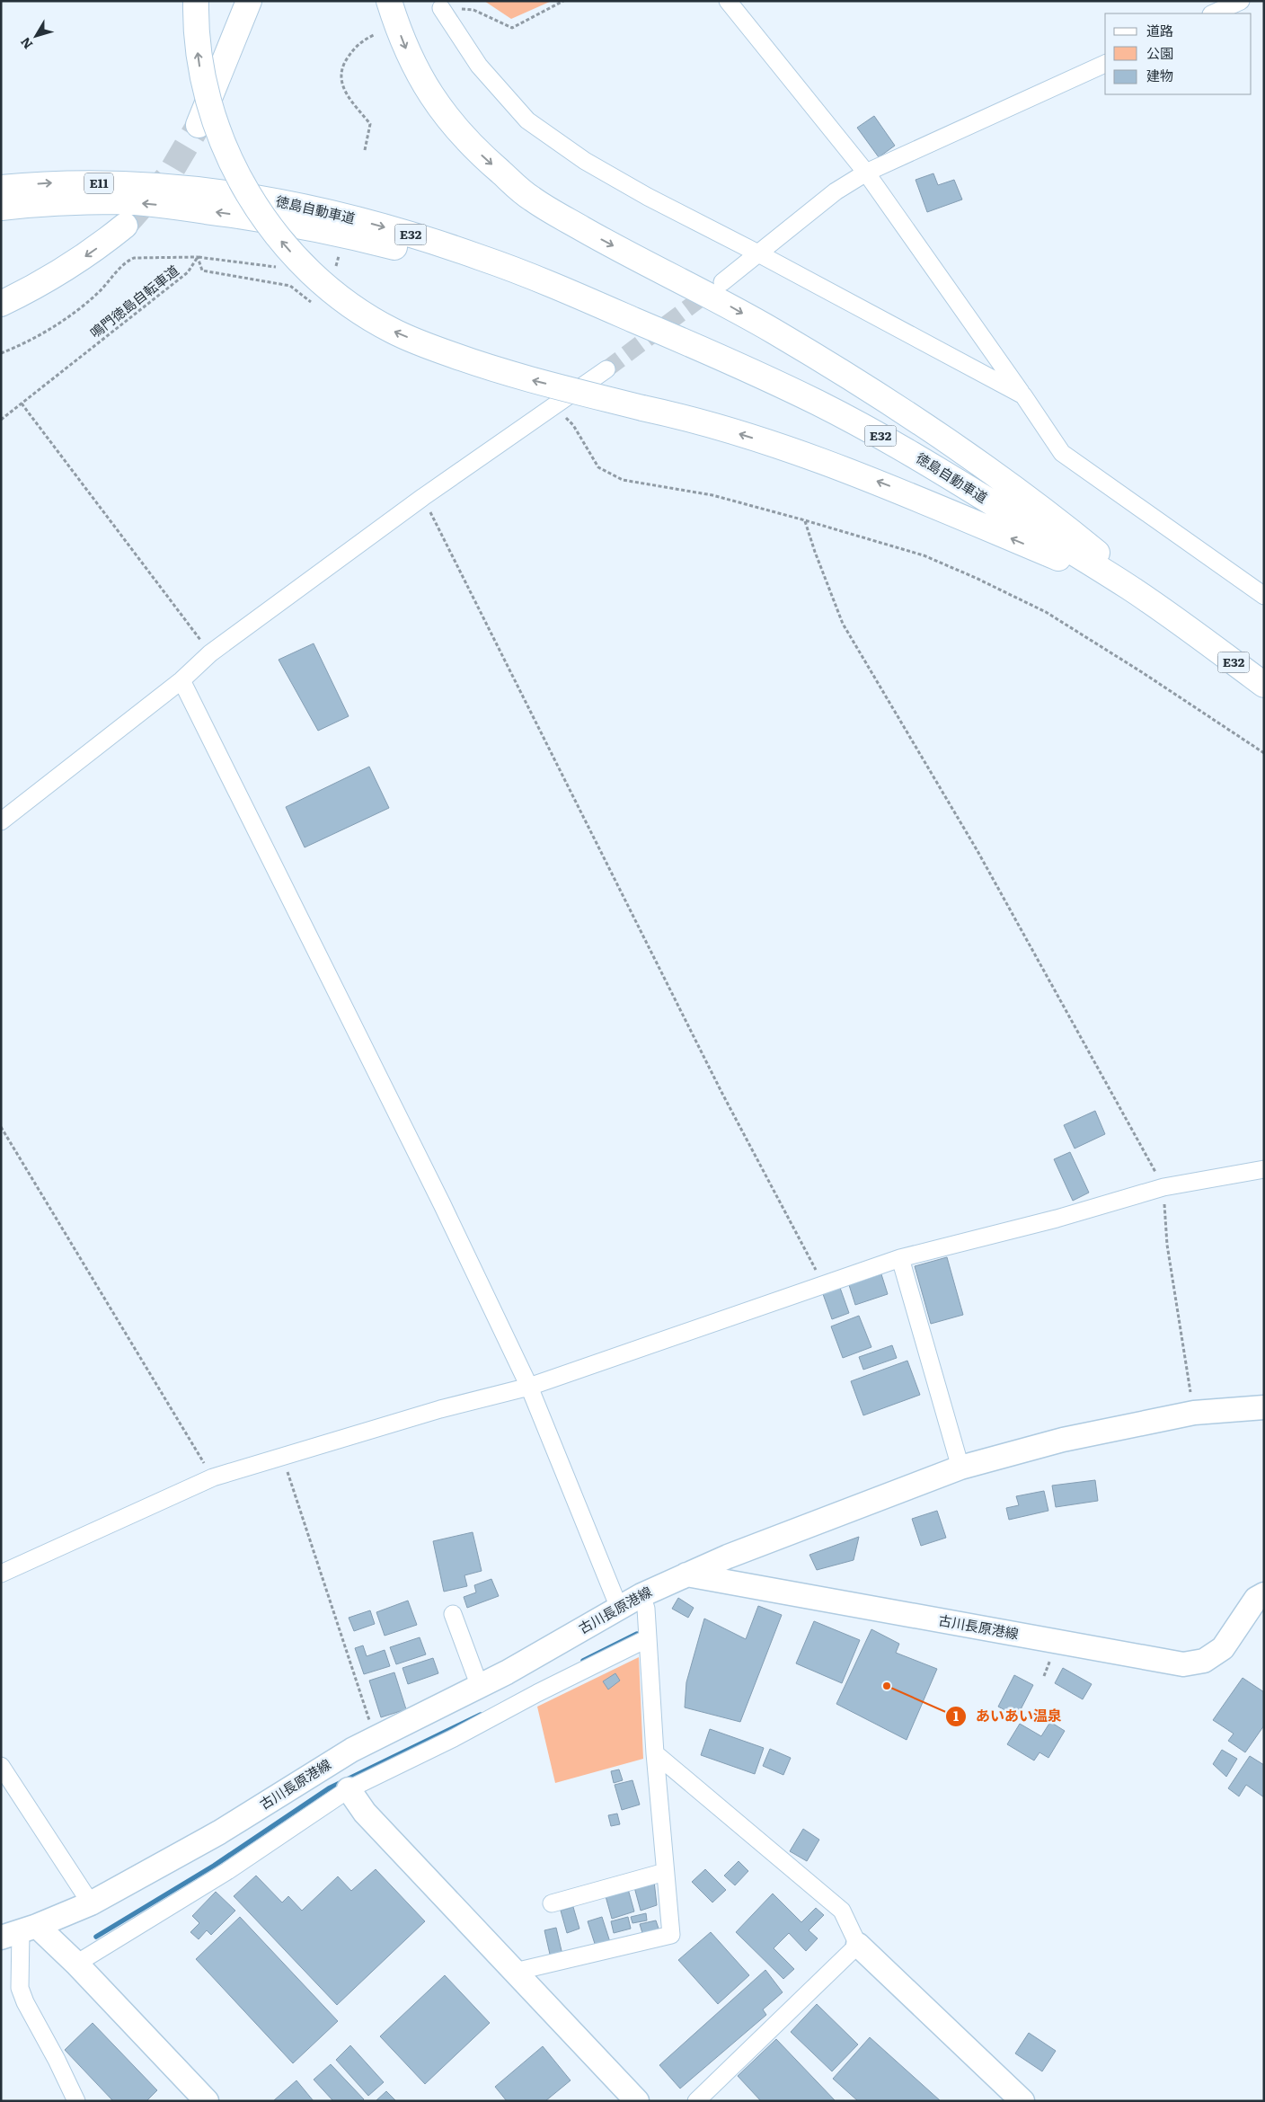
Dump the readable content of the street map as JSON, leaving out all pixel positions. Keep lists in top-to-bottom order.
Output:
{
  "streets": {
    "highway": ["E11", "徳島自動車道", "E32"],
    "street": ["古川長原港線"],
    "path": ["鳴門徳島自転車道"]
  },
  "places": ["あいあい温泉"],
  "legend": ["道路", "公園", "建物"],
  "north": "bottom left"
}
